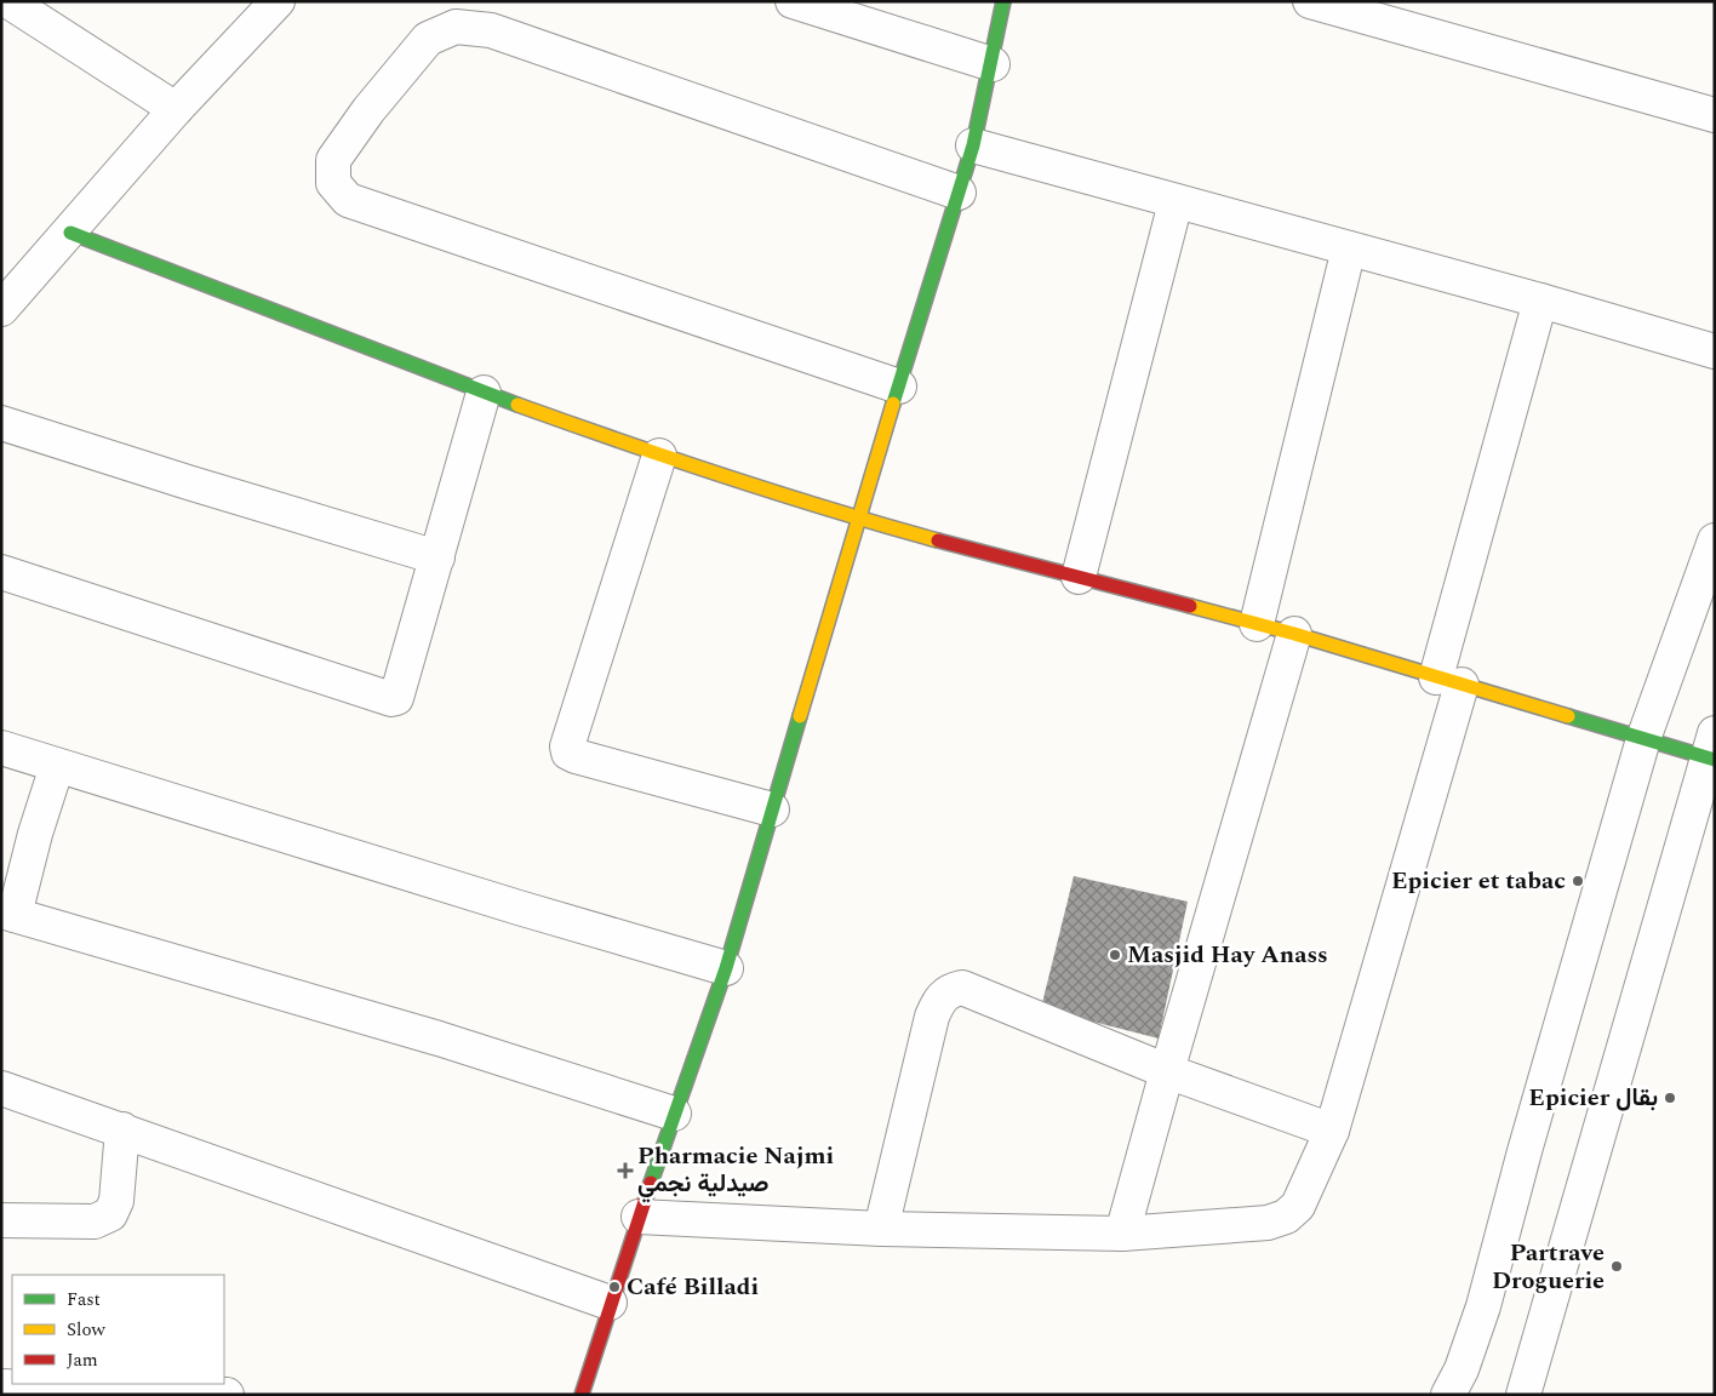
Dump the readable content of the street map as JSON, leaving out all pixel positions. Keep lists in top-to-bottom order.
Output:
{
  "places": {
    "other": [
      "Epicier et tabac",
      "Masjid Hay Anass",
      "Epicier بقال",
      "Partrave Droguerie",
      "Café Billadi"
    ],
    "health": ["Pharmacie Najmi صيدلية نجمي"]
  },
  "legend": ["Fast", "Slow", "Jam"]
}
